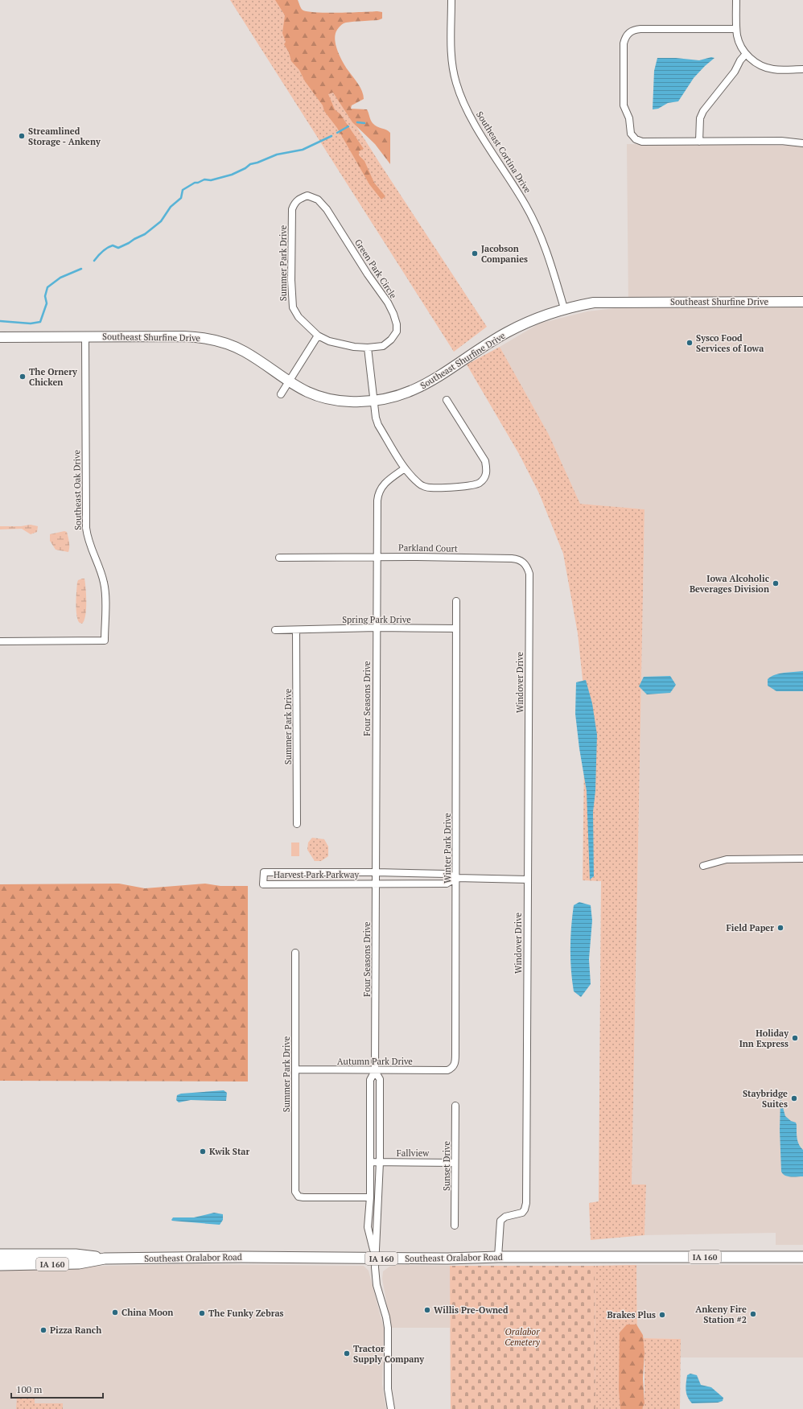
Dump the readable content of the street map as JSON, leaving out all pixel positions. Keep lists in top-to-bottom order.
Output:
{
  "streets": {
    "main road": ["IA 160", "Southeast Oralabor Road"],
    "street": [
      "Southeast Cortina Drive",
      "Summer Park Drive",
      "Green Park Circle",
      "Southeast Shurfine Drive",
      "Southeast Oak Drive",
      "Parkland Court",
      "Spring Park Drive",
      "Windover Drive",
      "Four Seasons Drive",
      "Winter Park Drive",
      "Harvest Park Parkway",
      "Autumn Park Drive",
      "Fallview",
      "Sunset Drive"
    ]
  },
  "crossings": [
    ["Southeast Cortina Drive", "Southeast Shurfine Drive"],
    ["Summer Park Drive", "Green Park Circle"],
    ["Summer Park Drive", "Spring Park Drive"],
    ["Summer Park Drive", "Four Seasons Drive"],
    ["Summer Park Drive", "Autumn Park Drive"],
    ["Southeast Shurfine Drive", "Southeast Oak Drive"],
    ["Parkland Court", "Windover Drive"],
    ["Parkland Court", "Four Seasons Drive"],
    ["Spring Park Drive", "Four Seasons Drive"],
    ["Spring Park Drive", "Winter Park Drive"],
    ["Windover Drive", "Harvest Park Parkway"],
    ["Windover Drive", "Southeast Oralabor Road"],
    ["Four Seasons Drive", "Harvest Park Parkway"],
    ["Four Seasons Drive", "Autumn Park Drive"],
    ["Four Seasons Drive", "Fallview"],
    ["Four Seasons Drive", "Southeast Oralabor Road"],
    ["Winter Park Drive", "Harvest Park Parkway"],
    ["Winter Park Drive", "Autumn Park Drive"],
    ["Fallview", "Sunset Drive"]
  ],
  "parks": ["Oralabor Cemetery"],
  "places": [
    "Streamlined Storage - Ankeny",
    "Jacobson Companies",
    "Sysco Food Services of Iowa",
    "The Ornery Chicken",
    "Iowa Alcoholic Beverages Division",
    "Field Paper",
    "Holiday Inn Express",
    "Staybridge Suites",
    "Kwik Star",
    "Willis Pre-Owned",
    "China Moon",
    "The Funky Zebras",
    "Ankeny Fire Station #2",
    "Brakes Plus",
    "Pizza Ranch",
    "Tractor Supply Company"
  ],
  "scale_bar": "100 m"
}
